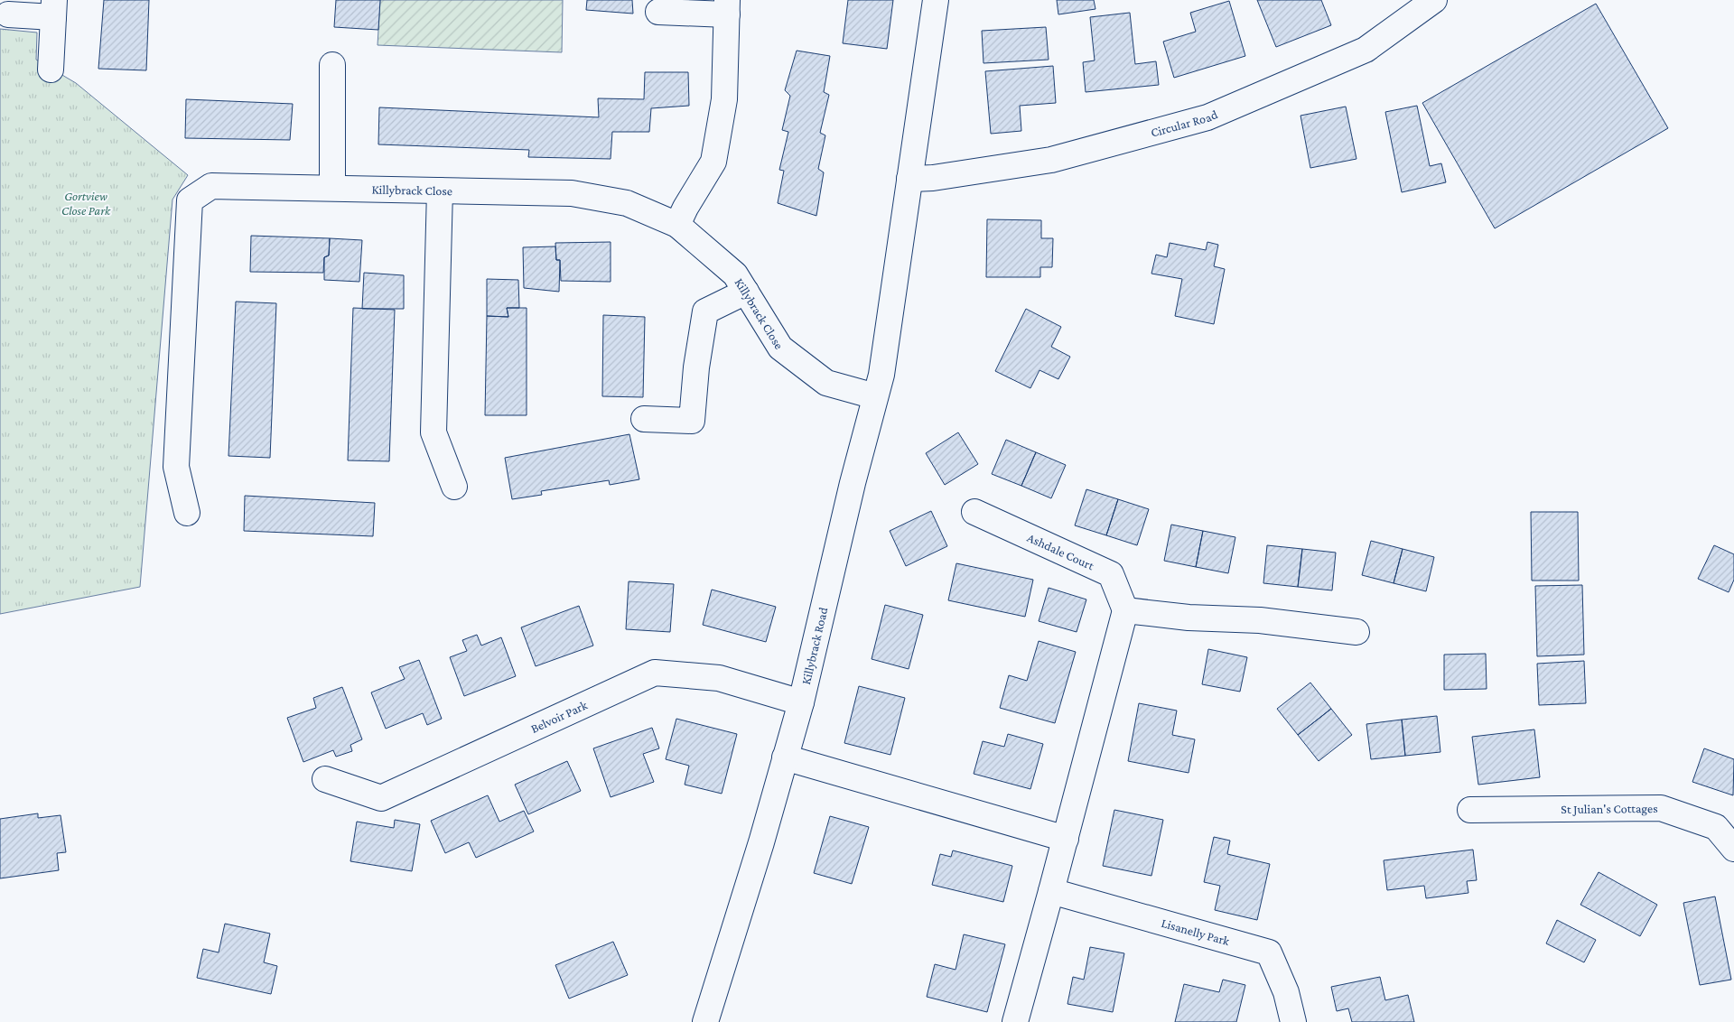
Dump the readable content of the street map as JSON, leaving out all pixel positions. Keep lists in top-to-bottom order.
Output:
{
  "streets": {
    "street": [
      "Circular Road",
      "Killybrack Close",
      "Ashdale Court",
      "Killybrack Road",
      "Belvoir Park",
      "St Julian's Cottages",
      "Lisanelly Park"
    ]
  },
  "crossings": [
    ["Circular Road", "Killybrack Road"],
    ["Killybrack Close", "Killybrack Road"],
    ["Killybrack Road", "Belvoir Park"]
  ],
  "parks": ["Gortview Close Park"]
}
